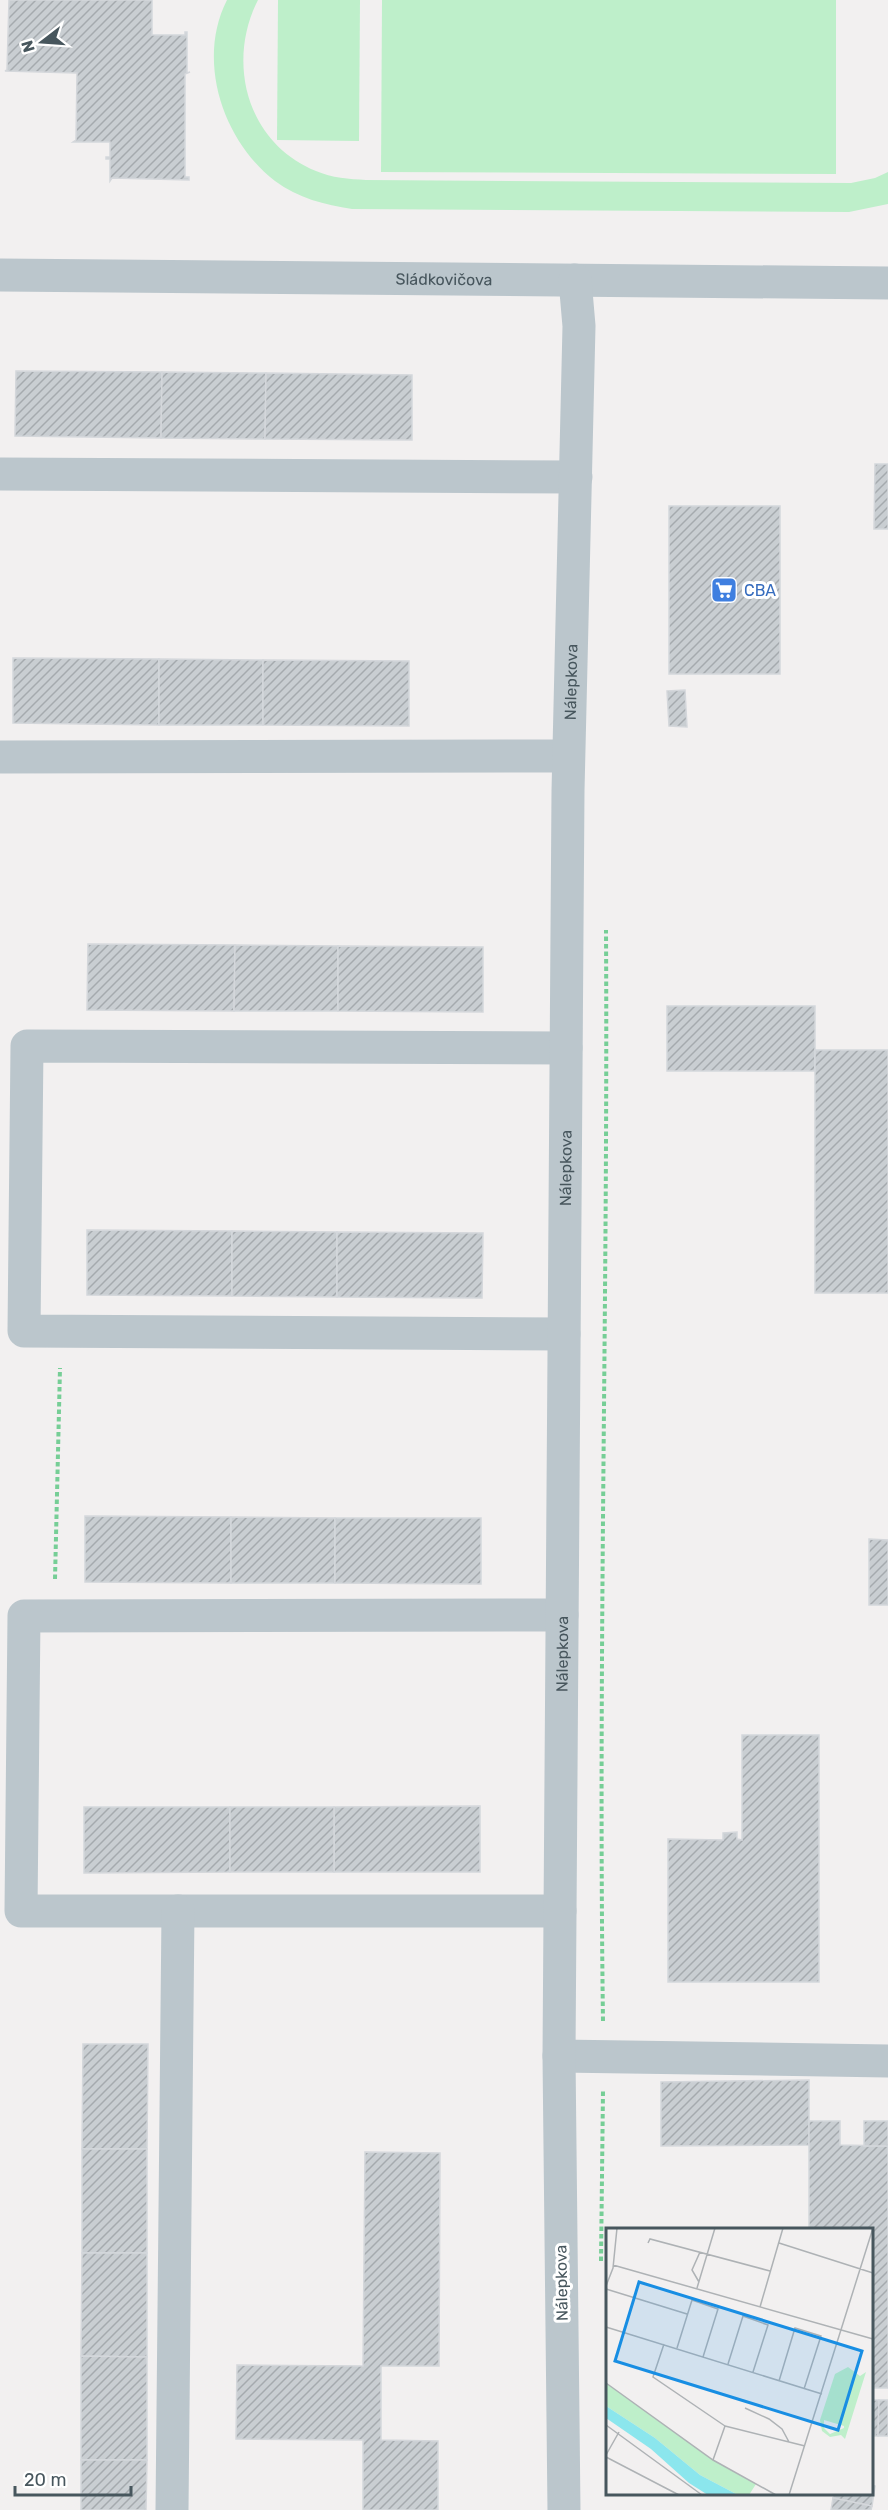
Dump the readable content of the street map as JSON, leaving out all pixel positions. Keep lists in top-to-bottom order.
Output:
{
  "streets": {
    "street": ["Sládkovičova", "Nálepkova"]
  },
  "crossings": [
    ["Sládkovičova", "Nálepkova"]
  ],
  "places": {
    "supermarket": ["CBA"]
  },
  "scale_bar": "20 m",
  "north": "left"
}
